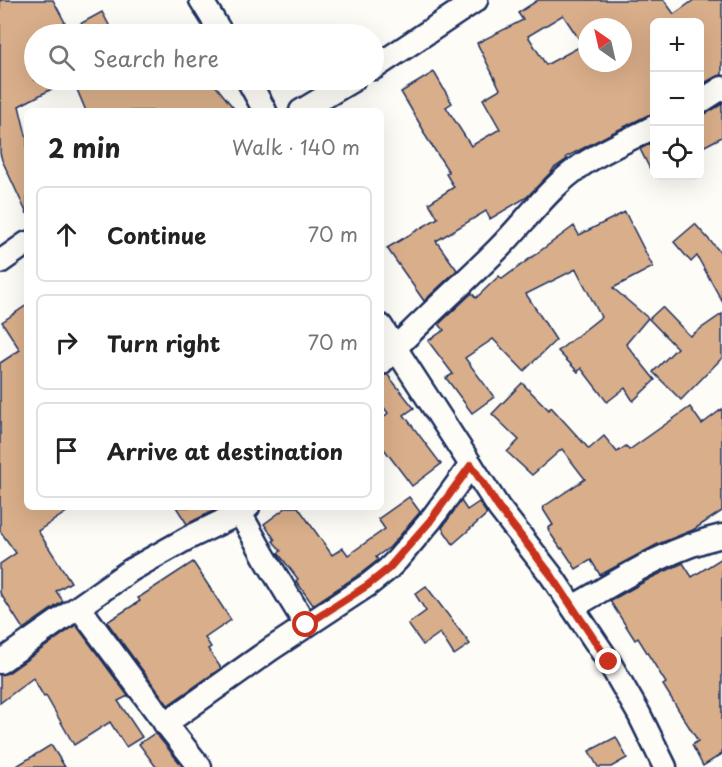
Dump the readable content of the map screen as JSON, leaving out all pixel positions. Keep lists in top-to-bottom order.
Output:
{
  "north": "top left",
  "page": {
    "map_buttons": ["+", "−"],
    "search": "Search here",
    "heading": ["2 min", "Walk · 140 m"],
    "list": [
      ["Continue", "70 m"],
      ["Turn right", "70 m"],
      "Arrive at destination"
    ]
  }
}
